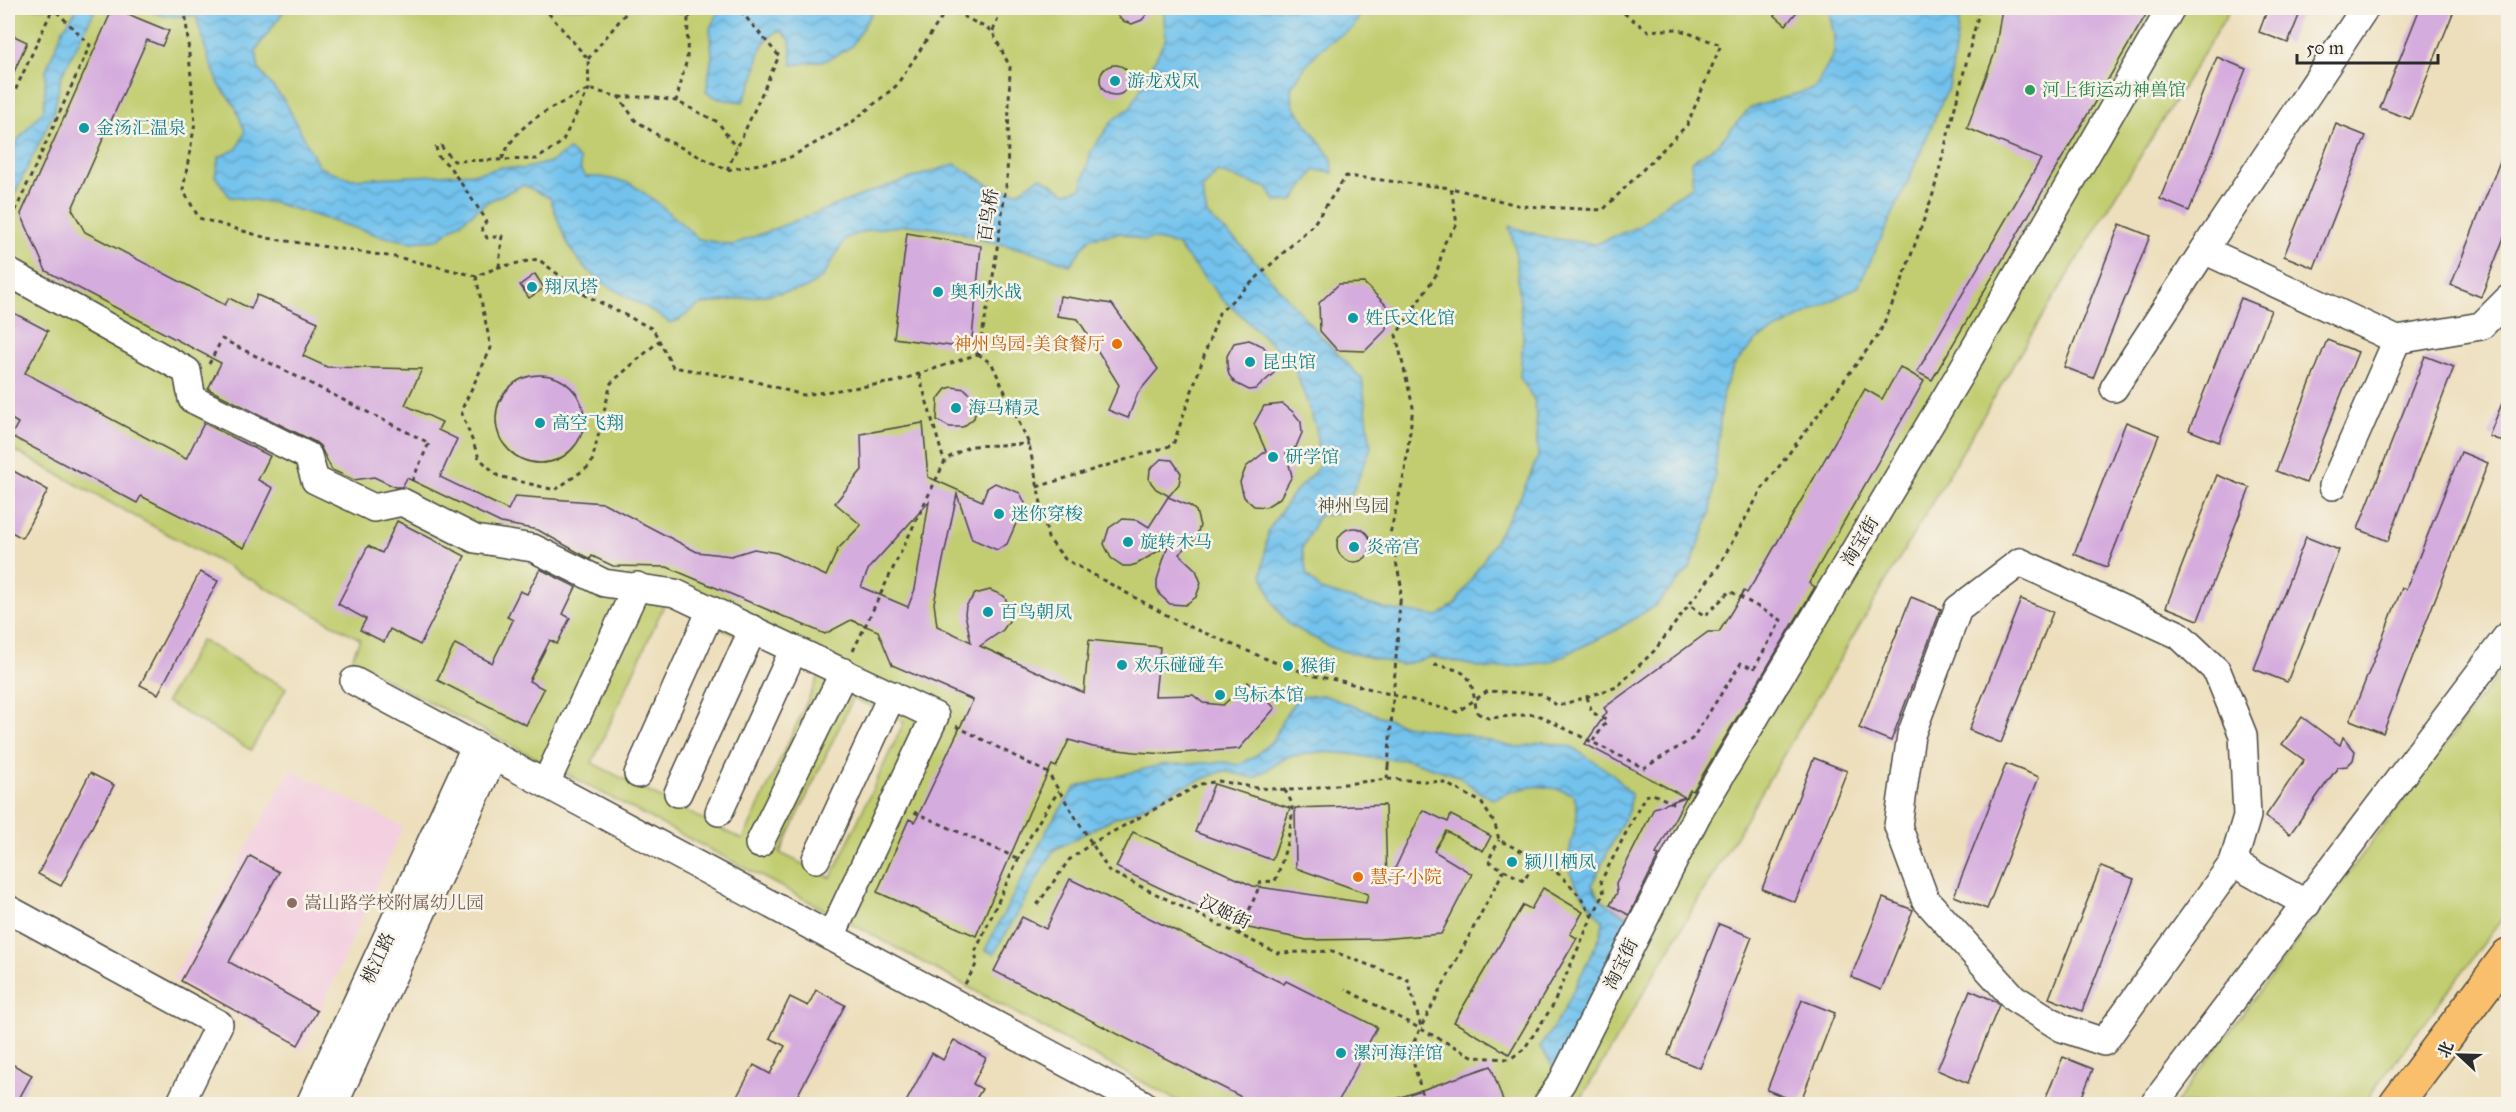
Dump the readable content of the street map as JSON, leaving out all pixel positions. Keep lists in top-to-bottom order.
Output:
{
  "streets": {
    "street": ["淘宝街", "桃江路"],
    "path": ["百鸟桥", "汉姬街"]
  },
  "parks": ["神州鸟园"],
  "places": [
    "游龙戏凤",
    "河上街运动神兽馆",
    "金汤汇温泉",
    "翔凤塔",
    "奥利水战",
    "姓氏文化馆",
    "神州鸟园-美食餐厅",
    "昆虫馆",
    "海马精灵",
    "高空飞翔",
    "研学馆",
    "迷你穿梭",
    "旋转木马",
    "炎帝宫",
    "百鸟朝凤",
    "欢乐碰碰车",
    "猴街",
    "鸟标本馆",
    "颍川栖凤",
    "慧子小院",
    "嵩山路学校附属幼儿园",
    "漯河海洋馆"
  ],
  "scale_bar": "50 m",
  "north": "left"
}
